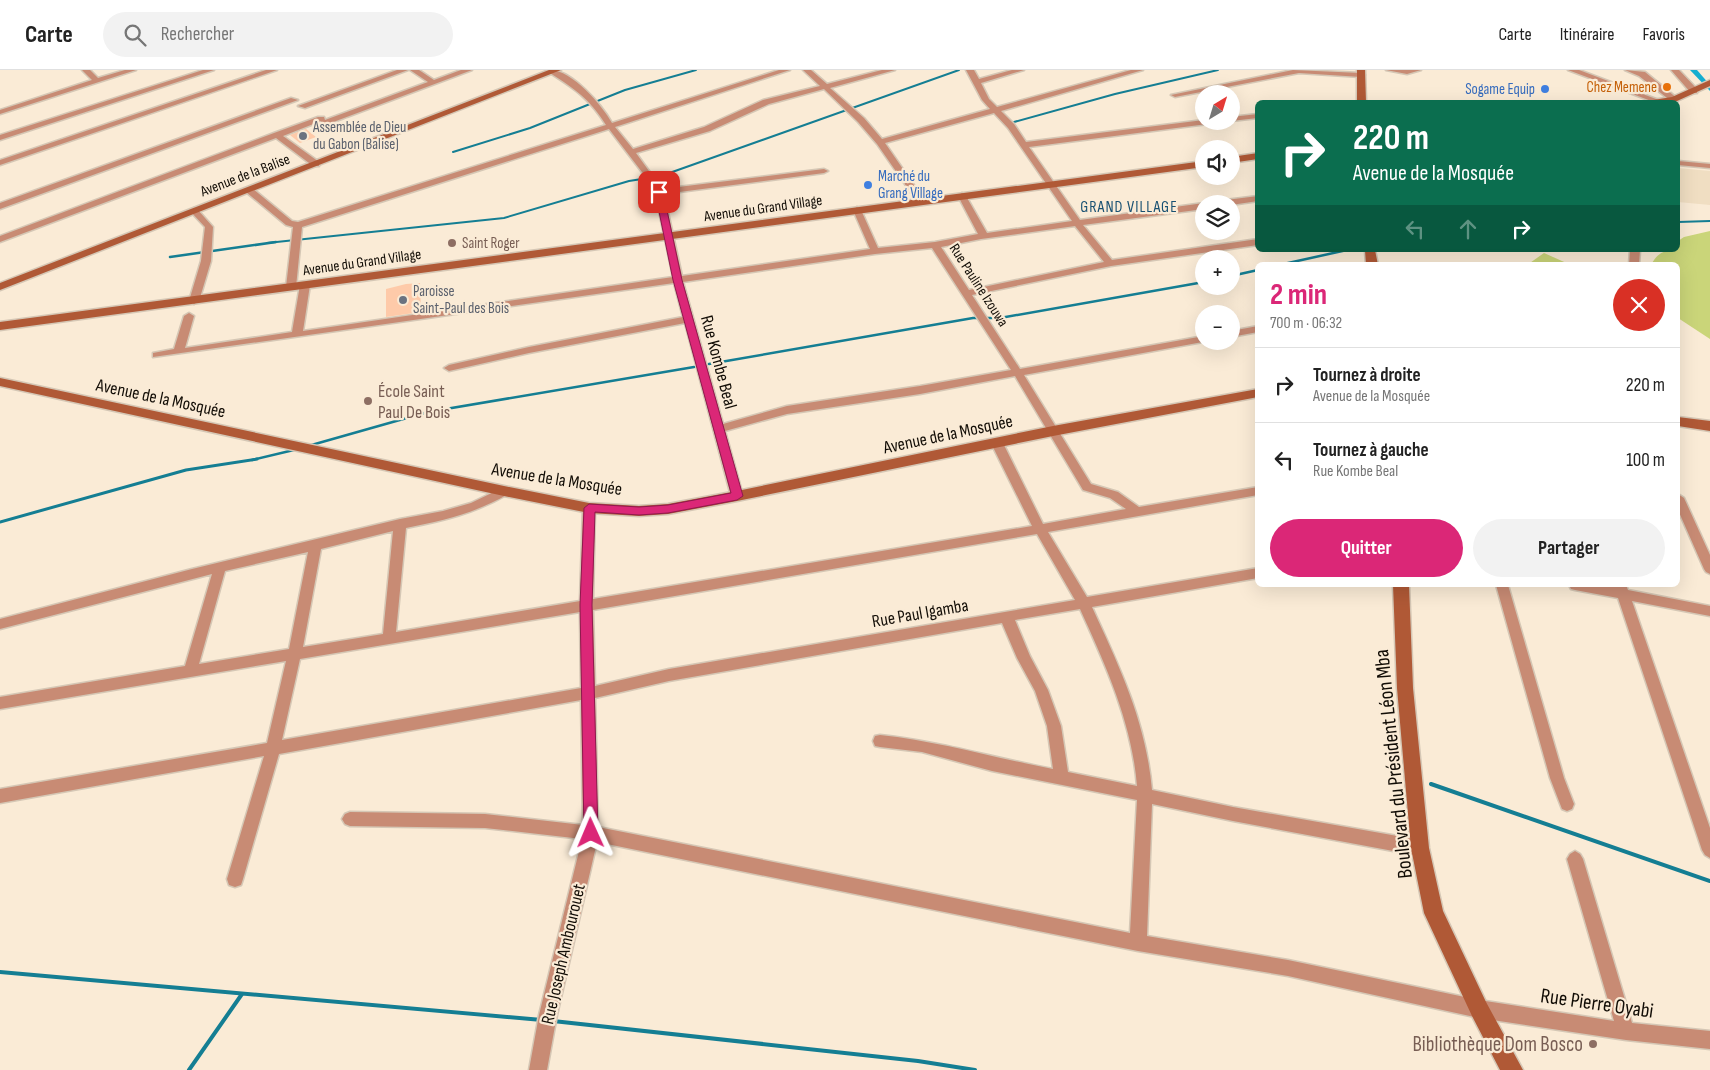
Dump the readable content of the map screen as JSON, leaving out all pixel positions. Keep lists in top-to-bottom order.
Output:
{
  "streets": {
    "street": [
      "Avenue de la Balise",
      "Avenue du Grand Village",
      "Rue Pauline Izouwa",
      "Rue Kombe Beal",
      "Avenue de la Mosquée",
      "Rue Paul Igamba",
      "Boulevard du Président Léon Mba",
      "Rue Joseph Ambourouet",
      "Rue Pierre Oyabi"
    ]
  },
  "crossings": [
    ["Avenue de la Balise", "Rue Kombe Beal"],
    ["Avenue du Grand Village", "Rue Kombe Beal"],
    ["Rue Pauline Izouwa", "Rue Kombe Beal"],
    ["Rue Pauline Izouwa", "Avenue de la Mosquée"],
    ["Rue Kombe Beal", "Avenue de la Mosquée"],
    ["Avenue de la Mosquée", "Rue Joseph Ambourouet"],
    ["Rue Paul Igamba", "Rue Joseph Ambourouet"],
    ["Boulevard du Président Léon Mba", "Rue Pierre Oyabi"],
    ["Rue Joseph Ambourouet", "Rue Pierre Oyabi"]
  ],
  "districts": ["GRAND VILLAGE"],
  "places": [
    "Chez Memene",
    "Sogame Equip",
    "Assemblée de Dieu du Gabon (Balise)",
    "Marché du Grang Village",
    "Saint Roger",
    "Paroisse Saint-Paul des Bois",
    "École Saint Paul De Bois",
    "Bibliothèque Dom Bosco"
  ],
  "north": "top right",
  "page": {
    "header": "Carte",
    "search": "Rechercher",
    "nav": ["Carte", "Itinéraire", "Favoris"],
    "map_buttons": ["+", "−"],
    "turn": ["220 m", "Avenue de la Mosquée"],
    "heading": ["2 min", "700 m · 06:32"],
    "list": [
      {
        "name": "Tournez à droite",
        "note": "Avenue de la Mosquée",
        "value": "220 m"
      },
      {
        "name": "Tournez à gauche",
        "note": "Rue Kombe Beal",
        "value": "100 m"
      }
    ],
    "buttons": ["Quitter", "Partager"]
  }
}
